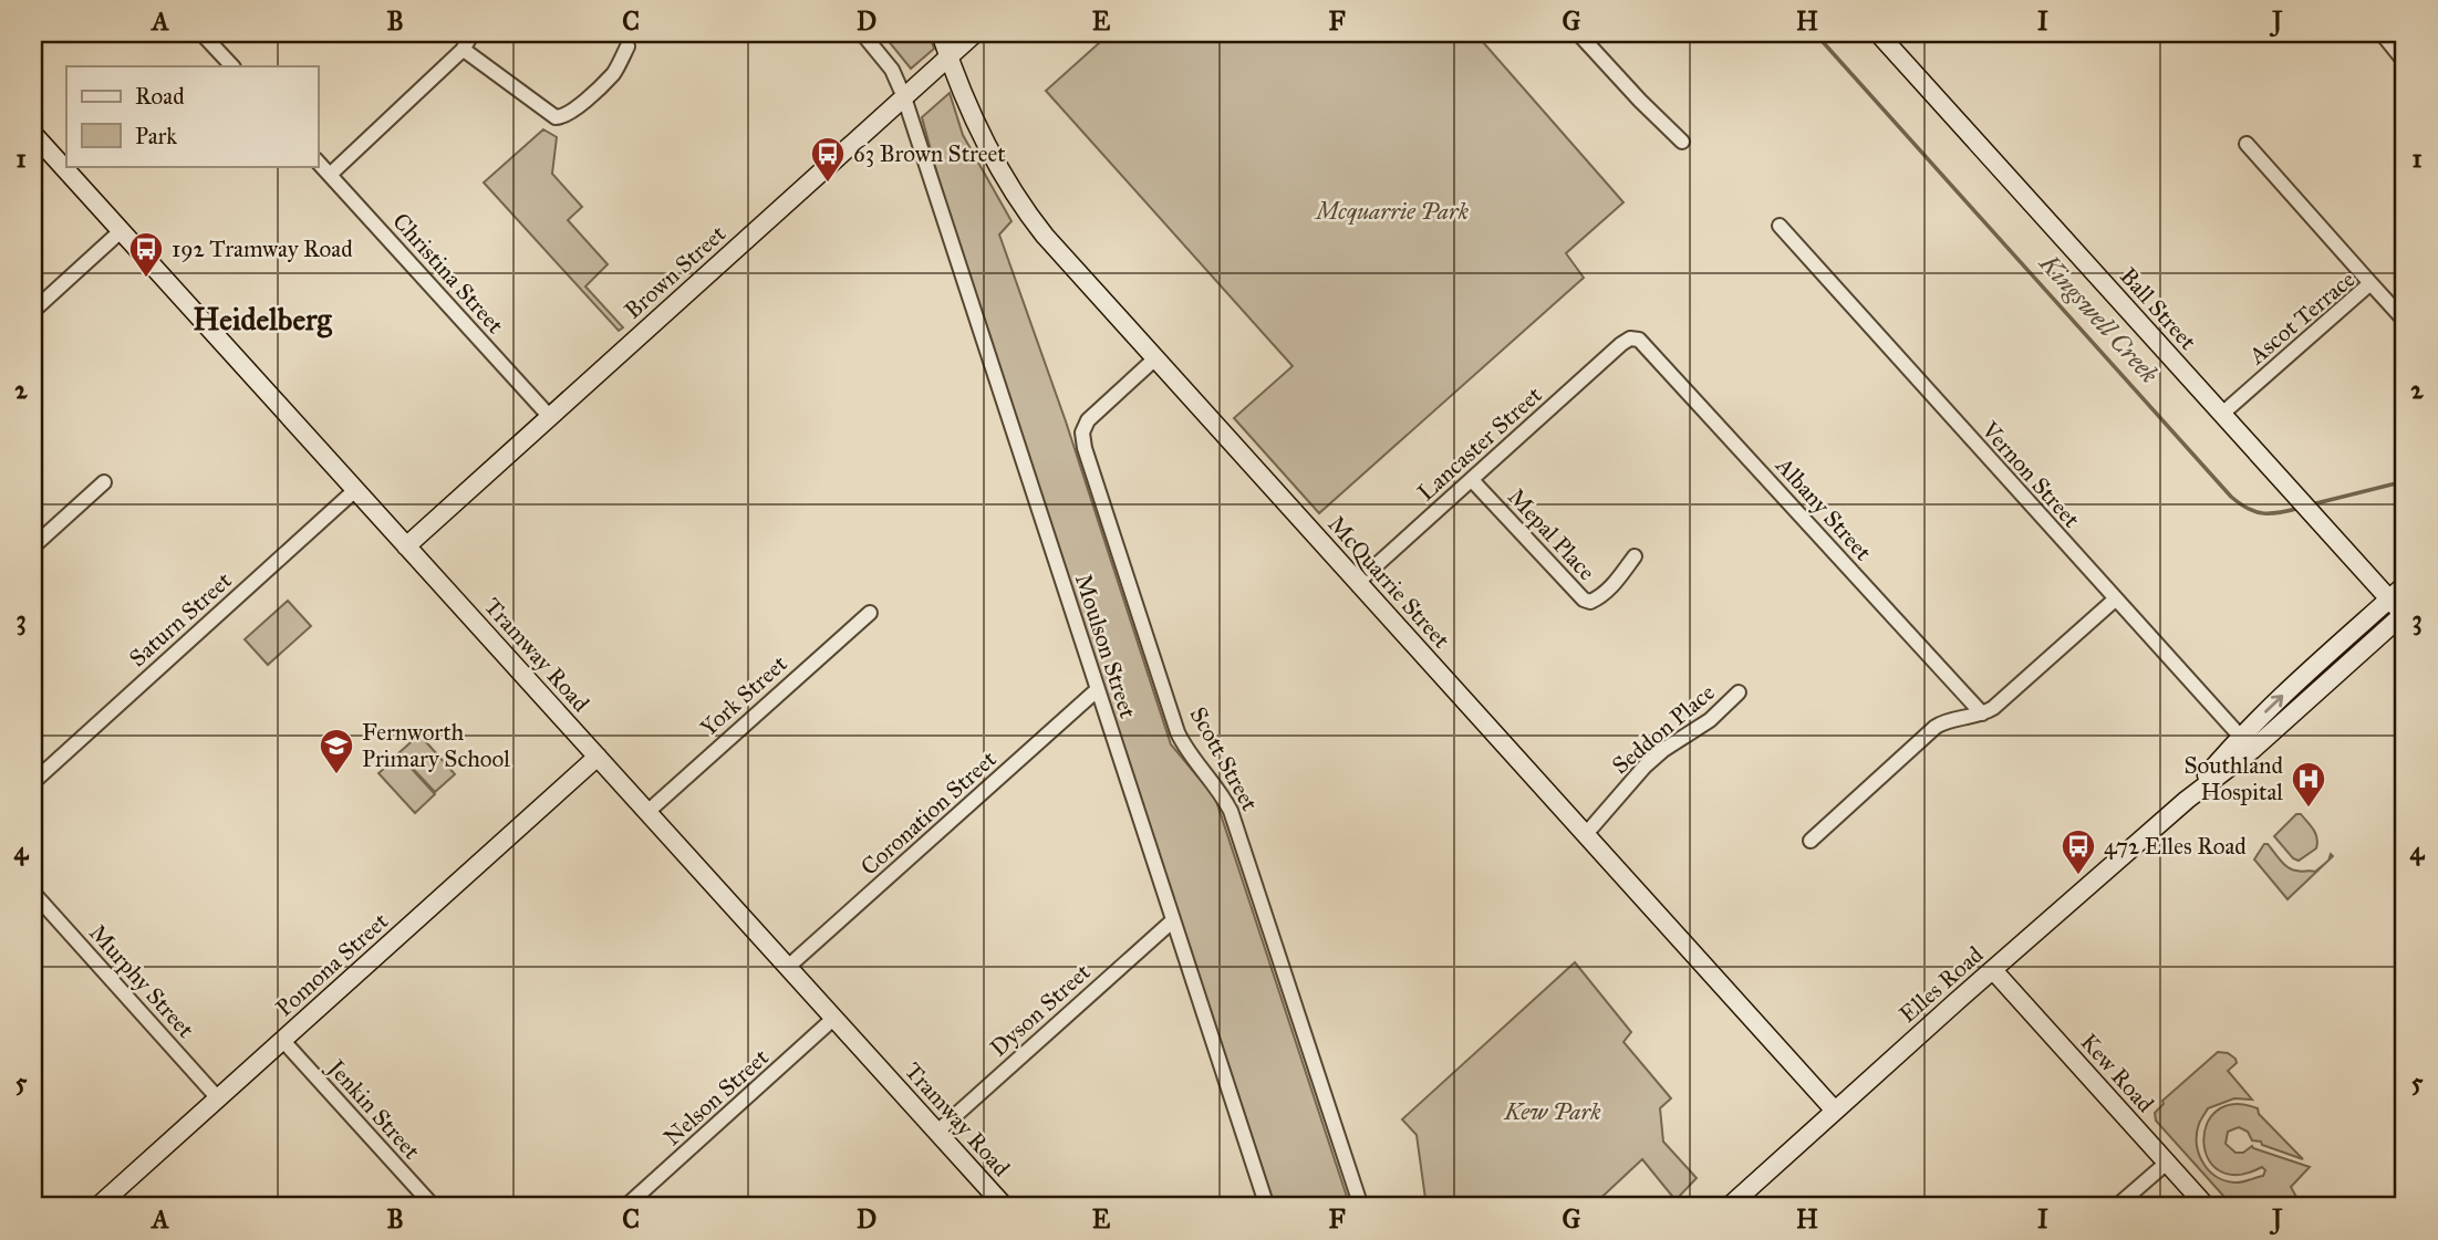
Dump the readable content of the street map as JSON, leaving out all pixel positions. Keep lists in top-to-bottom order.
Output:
{
  "streets": {
    "street": [
      "Brown Street",
      "Christina Street",
      "Ball Street",
      "Ascot Terrace",
      "Lancaster Street",
      "Vernon Street",
      "Albany Street",
      "Mepal Place",
      "McQuarrie Street",
      "Saturn Street",
      "Moulson Street",
      "Tramway Road",
      "York Street",
      "Seddon Place",
      "Scott Street",
      "Coronation Street",
      "Pomona Street",
      "Murphy Street",
      "Elles Road",
      "Dyson Street",
      "Kew Road",
      "Nelson Street",
      "Jenkin Street"
    ]
  },
  "crossings": [
    ["Brown Street", "Christina Street"],
    ["Brown Street", "McQuarrie Street"],
    ["Brown Street", "Moulson Street"],
    ["Brown Street", "Tramway Road"],
    ["Ball Street", "Ascot Terrace"],
    ["Ball Street", "Elles Road"],
    ["Lancaster Street", "Albany Street"],
    ["Lancaster Street", "Mepal Place"],
    ["Lancaster Street", "McQuarrie Street"],
    ["Vernon Street", "Elles Road"],
    ["McQuarrie Street", "Seddon Place"],
    ["McQuarrie Street", "Scott Street"],
    ["McQuarrie Street", "Elles Road"],
    ["Saturn Street", "Tramway Road"],
    ["Moulson Street", "Coronation Street"],
    ["Moulson Street", "Dyson Street"],
    ["Tramway Road", "York Street"],
    ["Tramway Road", "Coronation Street"],
    ["Tramway Road", "Pomona Street"],
    ["Tramway Road", "Dyson Street"],
    ["Tramway Road", "Nelson Street"],
    ["Pomona Street", "Murphy Street"],
    ["Pomona Street", "Jenkin Street"],
    ["Elles Road", "Kew Road"]
  ],
  "districts": ["Heidelberg"],
  "water": ["Kingswell Creek"],
  "parks": ["Mcquarrie Park", "Kew Park"],
  "places": {
    "bus stop": ["63 Brown Street", "192 Tramway Road", "472 Elles Road"],
    "school or university": ["Fernworth Primary School"],
    "hospital": ["Southland Hospital"]
  },
  "legend": ["Road", "Park"],
  "grid": {
    "columns": [
      "A",
      "B",
      "C",
      "D",
      "E",
      "F",
      "G",
      "H",
      "I",
      "J"
    ],
    "rows": [
      "1",
      "2",
      "3",
      "4",
      "5"
    ]
  }
}
